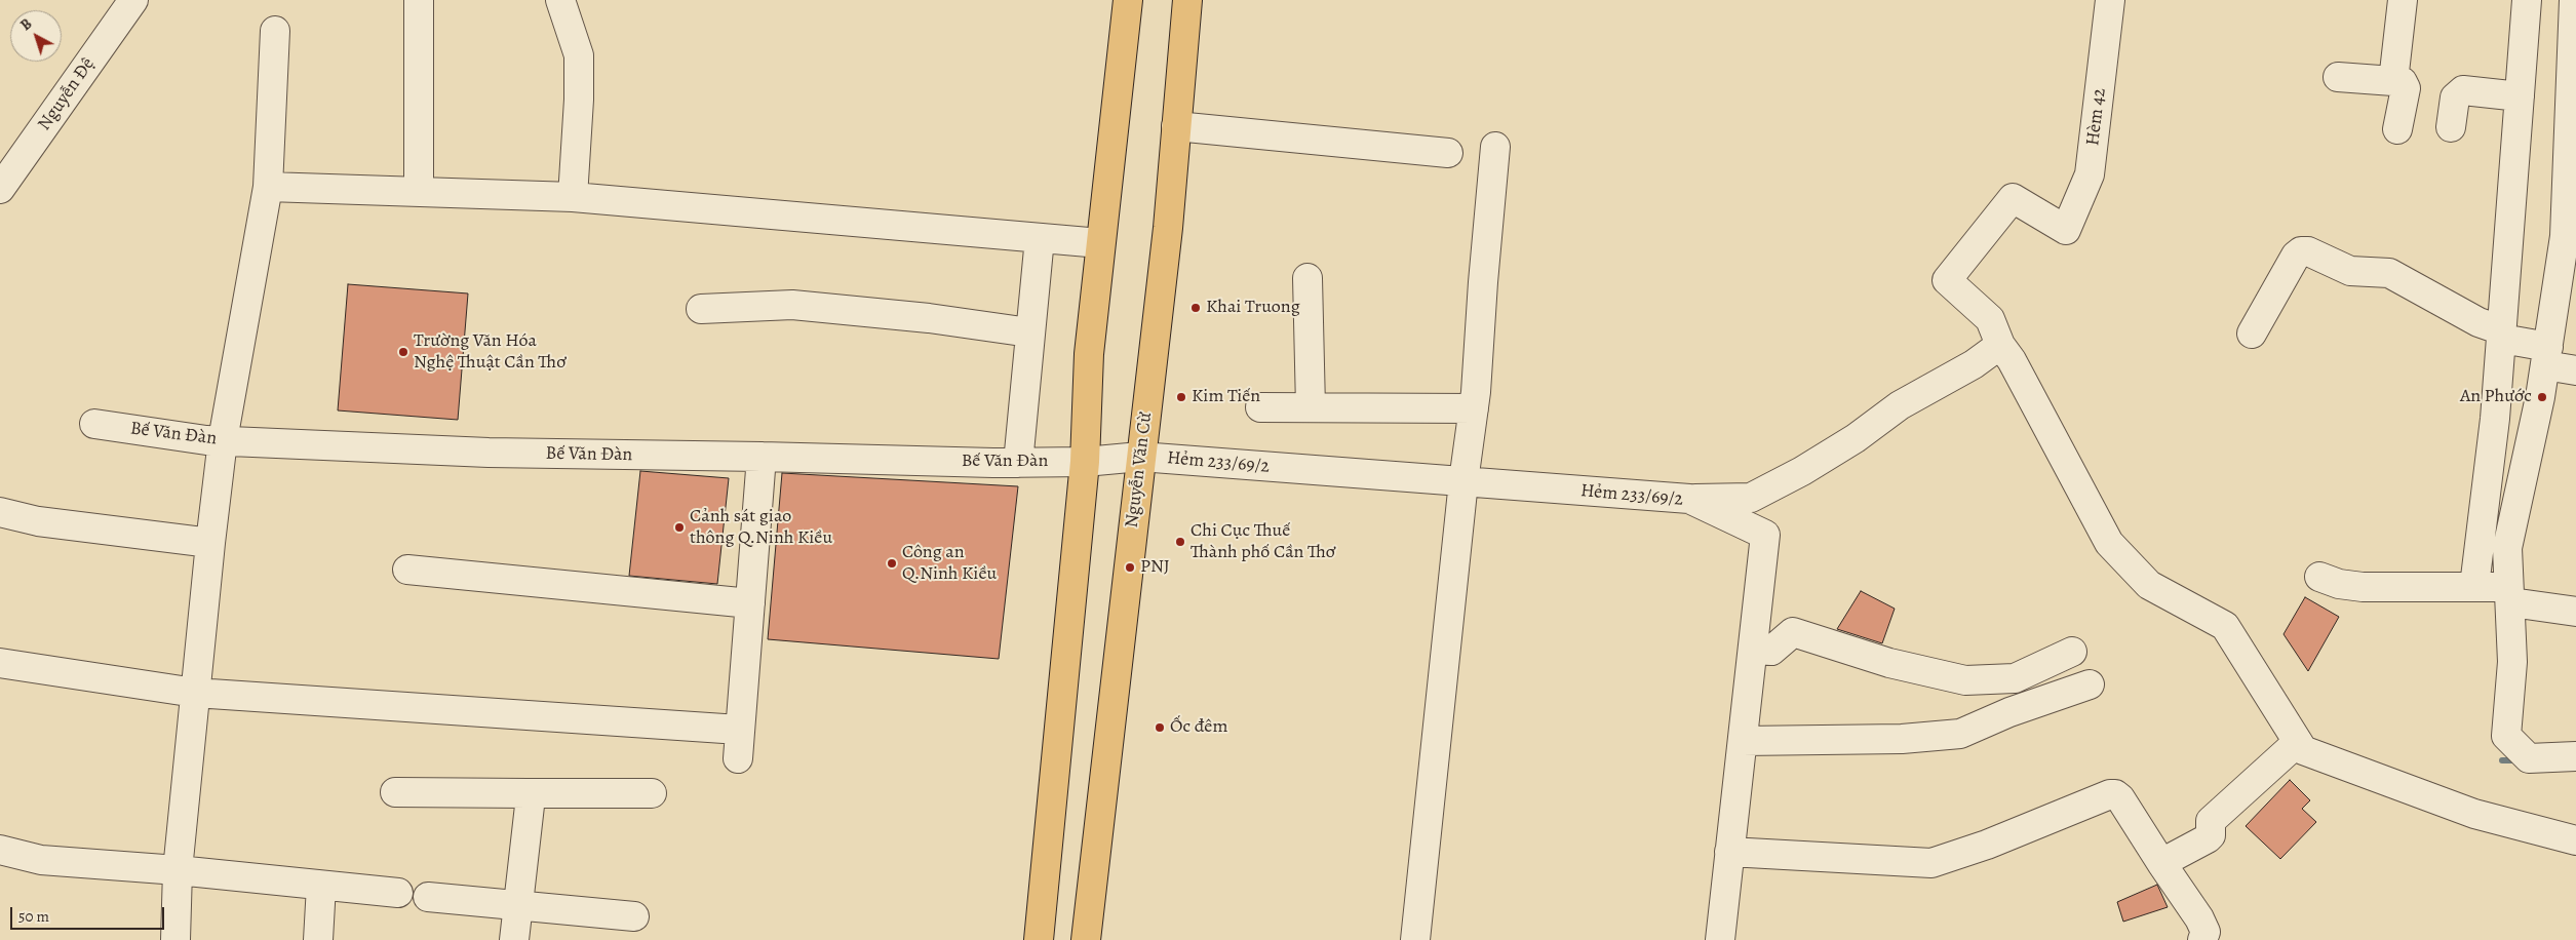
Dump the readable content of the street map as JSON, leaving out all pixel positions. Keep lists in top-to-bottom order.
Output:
{
  "streets": {
    "main road": ["Nguyễn Văn Cừ"],
    "street": [
      "Nguyễn Đệ",
      "Hèm 42",
      "Bế Văn Đàn",
      "Hẻm 233/69/2"
    ]
  },
  "crossings": [
    ["Bế Văn Đàn", "Hẻm 233/69/2"],
    ["Hẻm 233/69/2", "Nguyễn Văn Cừ"]
  ],
  "places": [
    "Khai Truong",
    "Trường Văn Hóa Nghệ Thuật Cần Thơ",
    "Kim Tiến",
    "An Phước",
    "Cảnh sát giao thông Q.Ninh Kiều",
    "Chi Cục Thuế Thành phố Cần Thơ",
    "Công an Q.Ninh Kiều",
    "PNJ",
    "Ốc đêm"
  ],
  "scale_bar": "50 m",
  "north": "top left"
}
